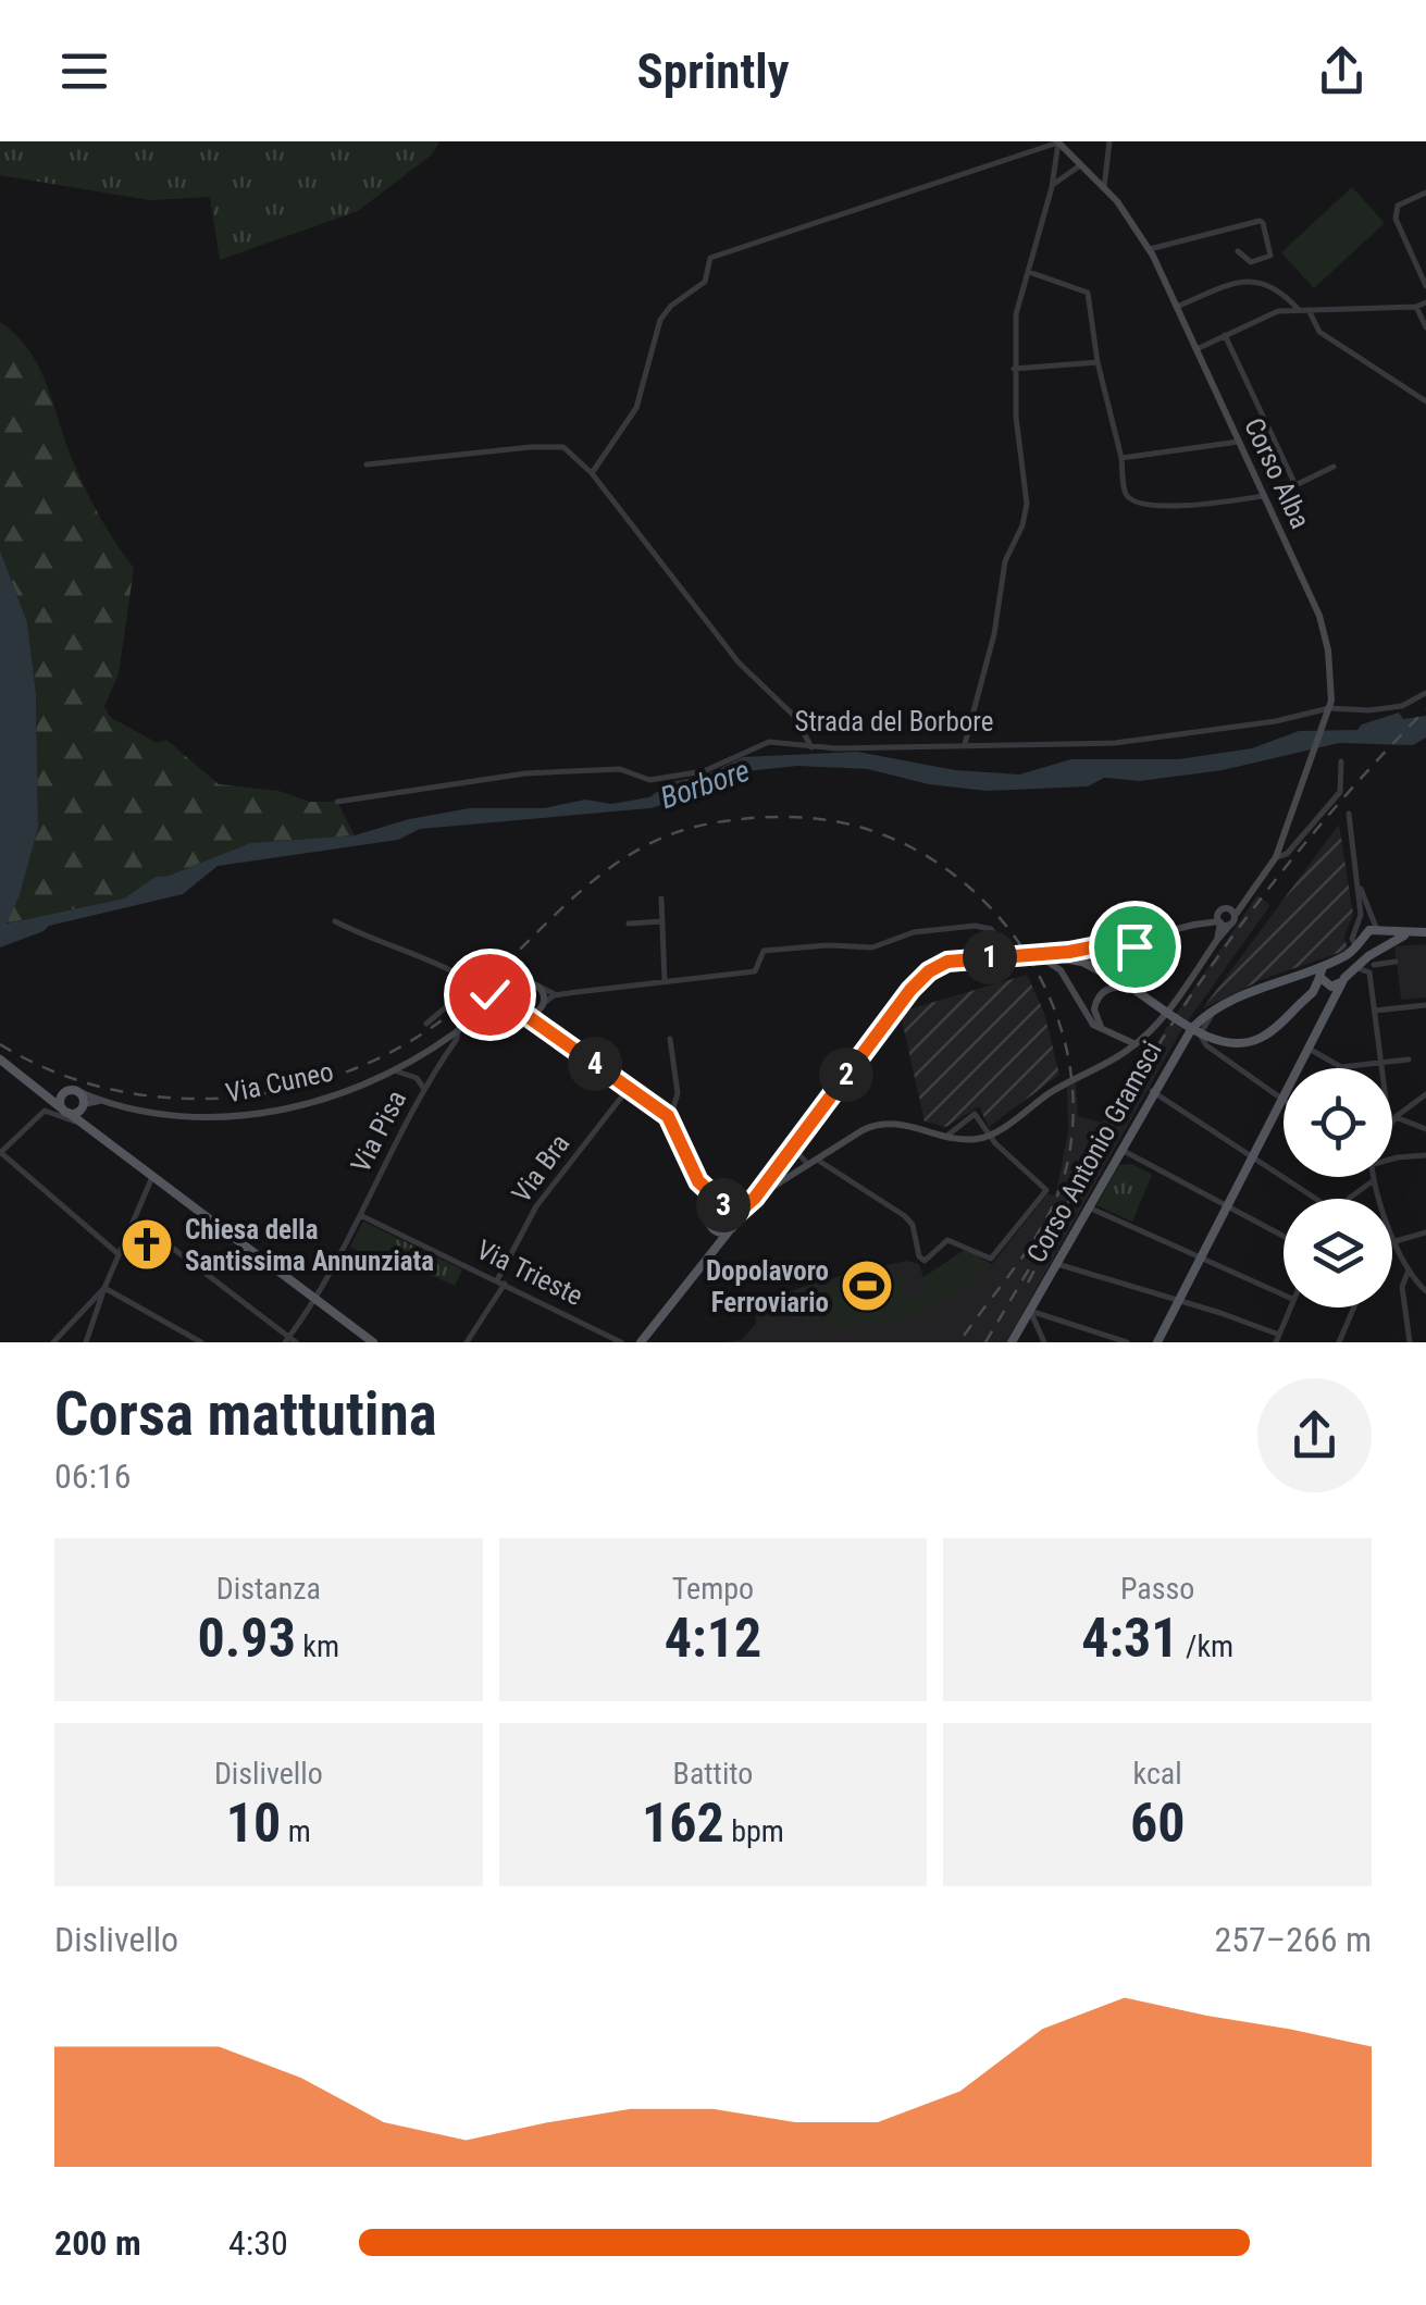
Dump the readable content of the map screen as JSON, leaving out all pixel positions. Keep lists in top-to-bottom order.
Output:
{
  "streets": {
    "main road": ["Corso Antonio Gramsci"],
    "street": [
      "Corso Alba",
      "Strada del Borbore",
      "Via Cuneo",
      "Via Pisa",
      "Via Bra",
      "Via Trieste"
    ]
  },
  "crossings": [
    ["Corso Alba", "Strada del Borbore"],
    ["Via Cuneo", "Via Pisa"],
    ["Via Pisa", "Via Trieste"],
    ["Via Bra", "Via Trieste"]
  ],
  "water": ["Borbore"],
  "places": {
    "church": ["Chiesa della Santissima Annunziata"],
    "sports": ["Dopolavoro Ferroviario"]
  },
  "page": {
    "header": "Sprintly",
    "pins": [
      "1",
      "4",
      "2",
      "3"
    ],
    "heading": ["Corsa mattutina", "06:16"],
    "stats": [
      ["Distanza", "0.93 km"],
      ["Tempo", "4:12"],
      ["Passo", "4:31 /km"],
      ["Dislivello", "10 m"],
      ["Battito", "162 bpm"],
      ["kcal", "60"]
    ],
    "chart": ["Dislivello", "257–266 m"],
    "list": [
      {
        "name": "200 m",
        "note": "4:30"
      }
    ]
  }
}
